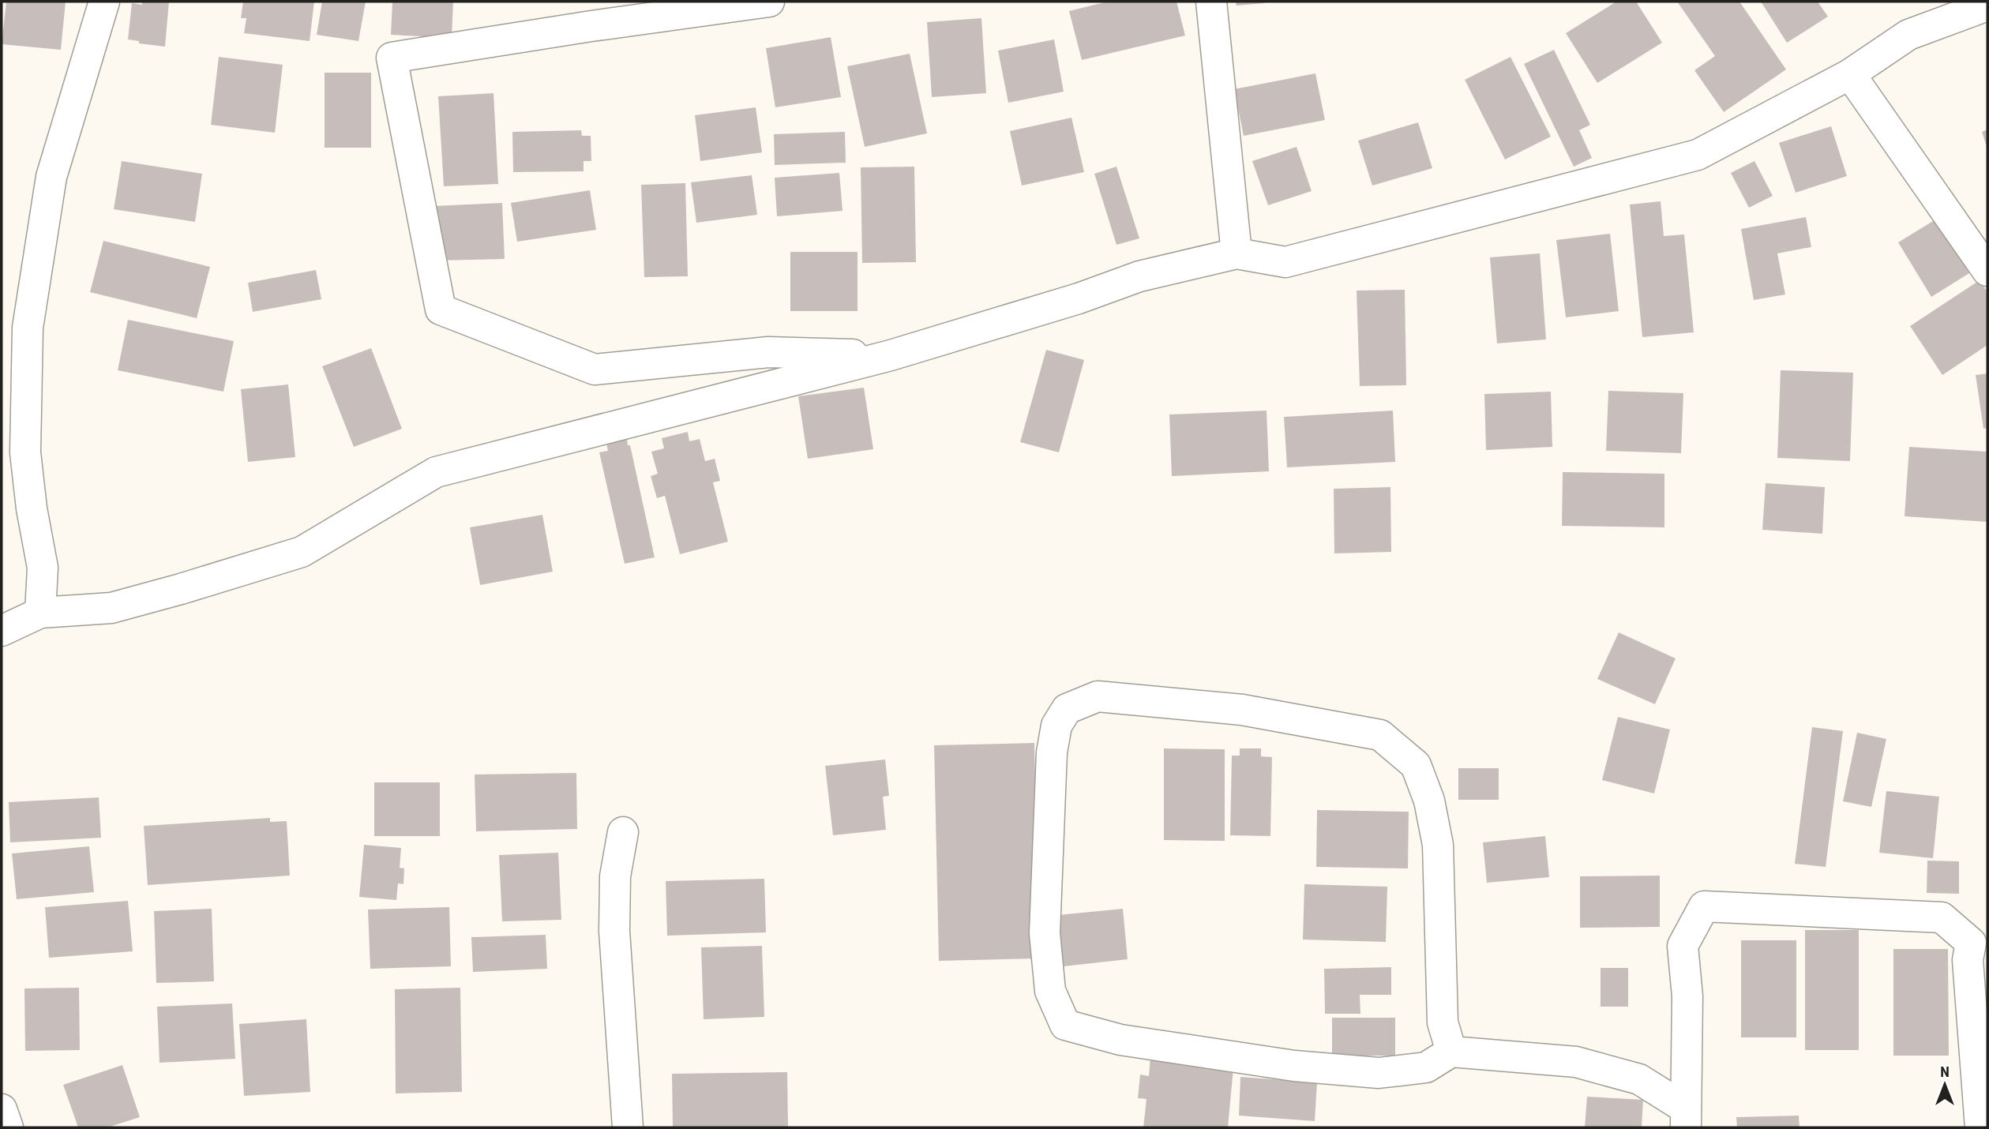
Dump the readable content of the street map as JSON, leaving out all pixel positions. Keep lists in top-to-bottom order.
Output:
{
  "north": "top"
}
